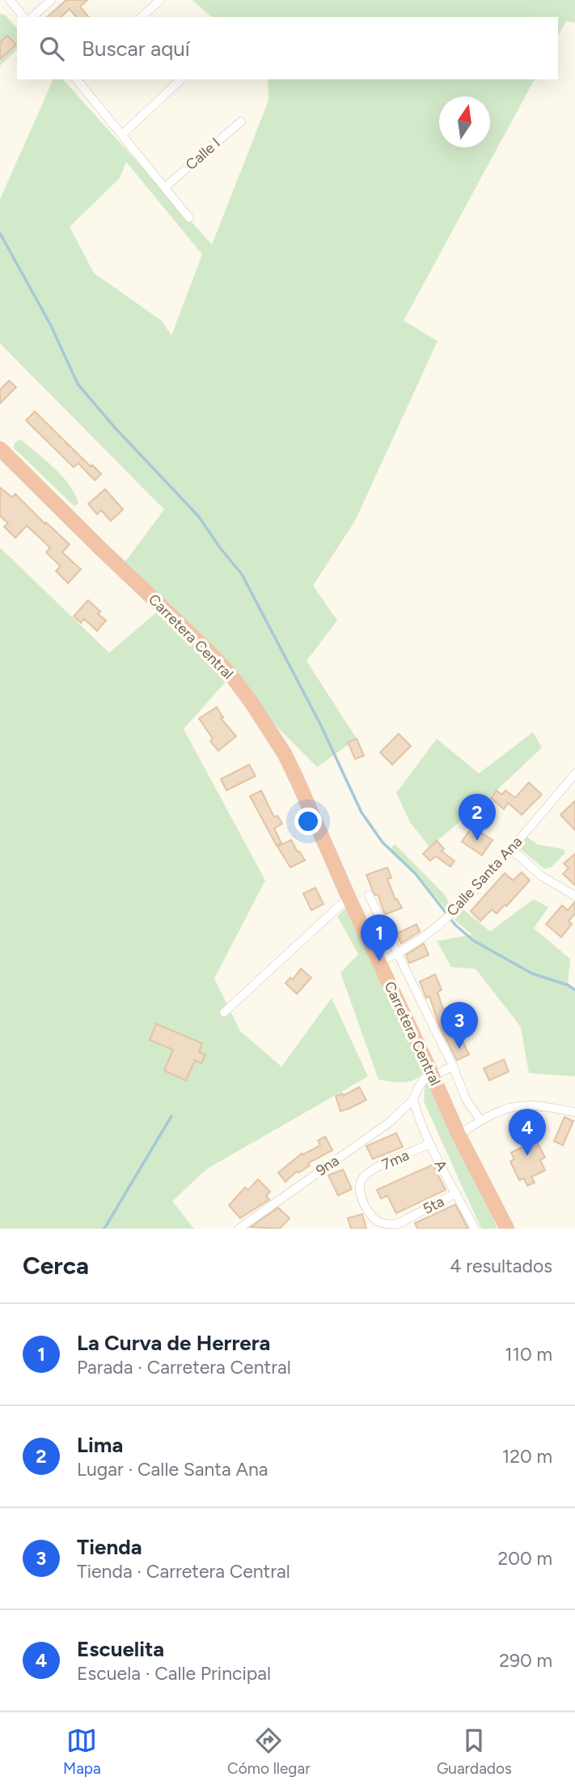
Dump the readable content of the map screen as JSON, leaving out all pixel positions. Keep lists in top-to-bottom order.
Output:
{
  "streets": {
    "highway": ["Carretera Central"],
    "street": [
      "Calle I",
      "Calle Santa Ana",
      "7ma",
      "9na",
      "A",
      "5ta"
    ]
  },
  "crossings": [
    ["Carretera Central", "Calle Santa Ana"],
    ["Carretera Central", "9na"],
    ["7ma", "A"],
    ["7ma", "5ta"],
    ["9na", "A"],
    ["A", "5ta"]
  ],
  "north": "top",
  "page": {
    "search": "Buscar aquí",
    "pins": [
      "2",
      "1",
      "3",
      "4"
    ],
    "heading": ["Cerca", "4 resultados"],
    "list": [
      {
        "mark": "1",
        "name": "La Curva de Herrera",
        "note": "Parada · Carretera Central",
        "value": "110 m"
      },
      {
        "mark": "2",
        "name": "Lima",
        "note": "Lugar · Calle Santa Ana",
        "value": "120 m"
      },
      {
        "mark": "3",
        "name": "Tienda",
        "note": "Tienda · Carretera Central",
        "value": "200 m"
      },
      {
        "mark": "4",
        "name": "Escuelita",
        "note": "Escuela · Calle Principal",
        "value": "290 m"
      }
    ],
    "nav": ["Mapa", "Cómo llegar", "Guardados"]
  }
}
